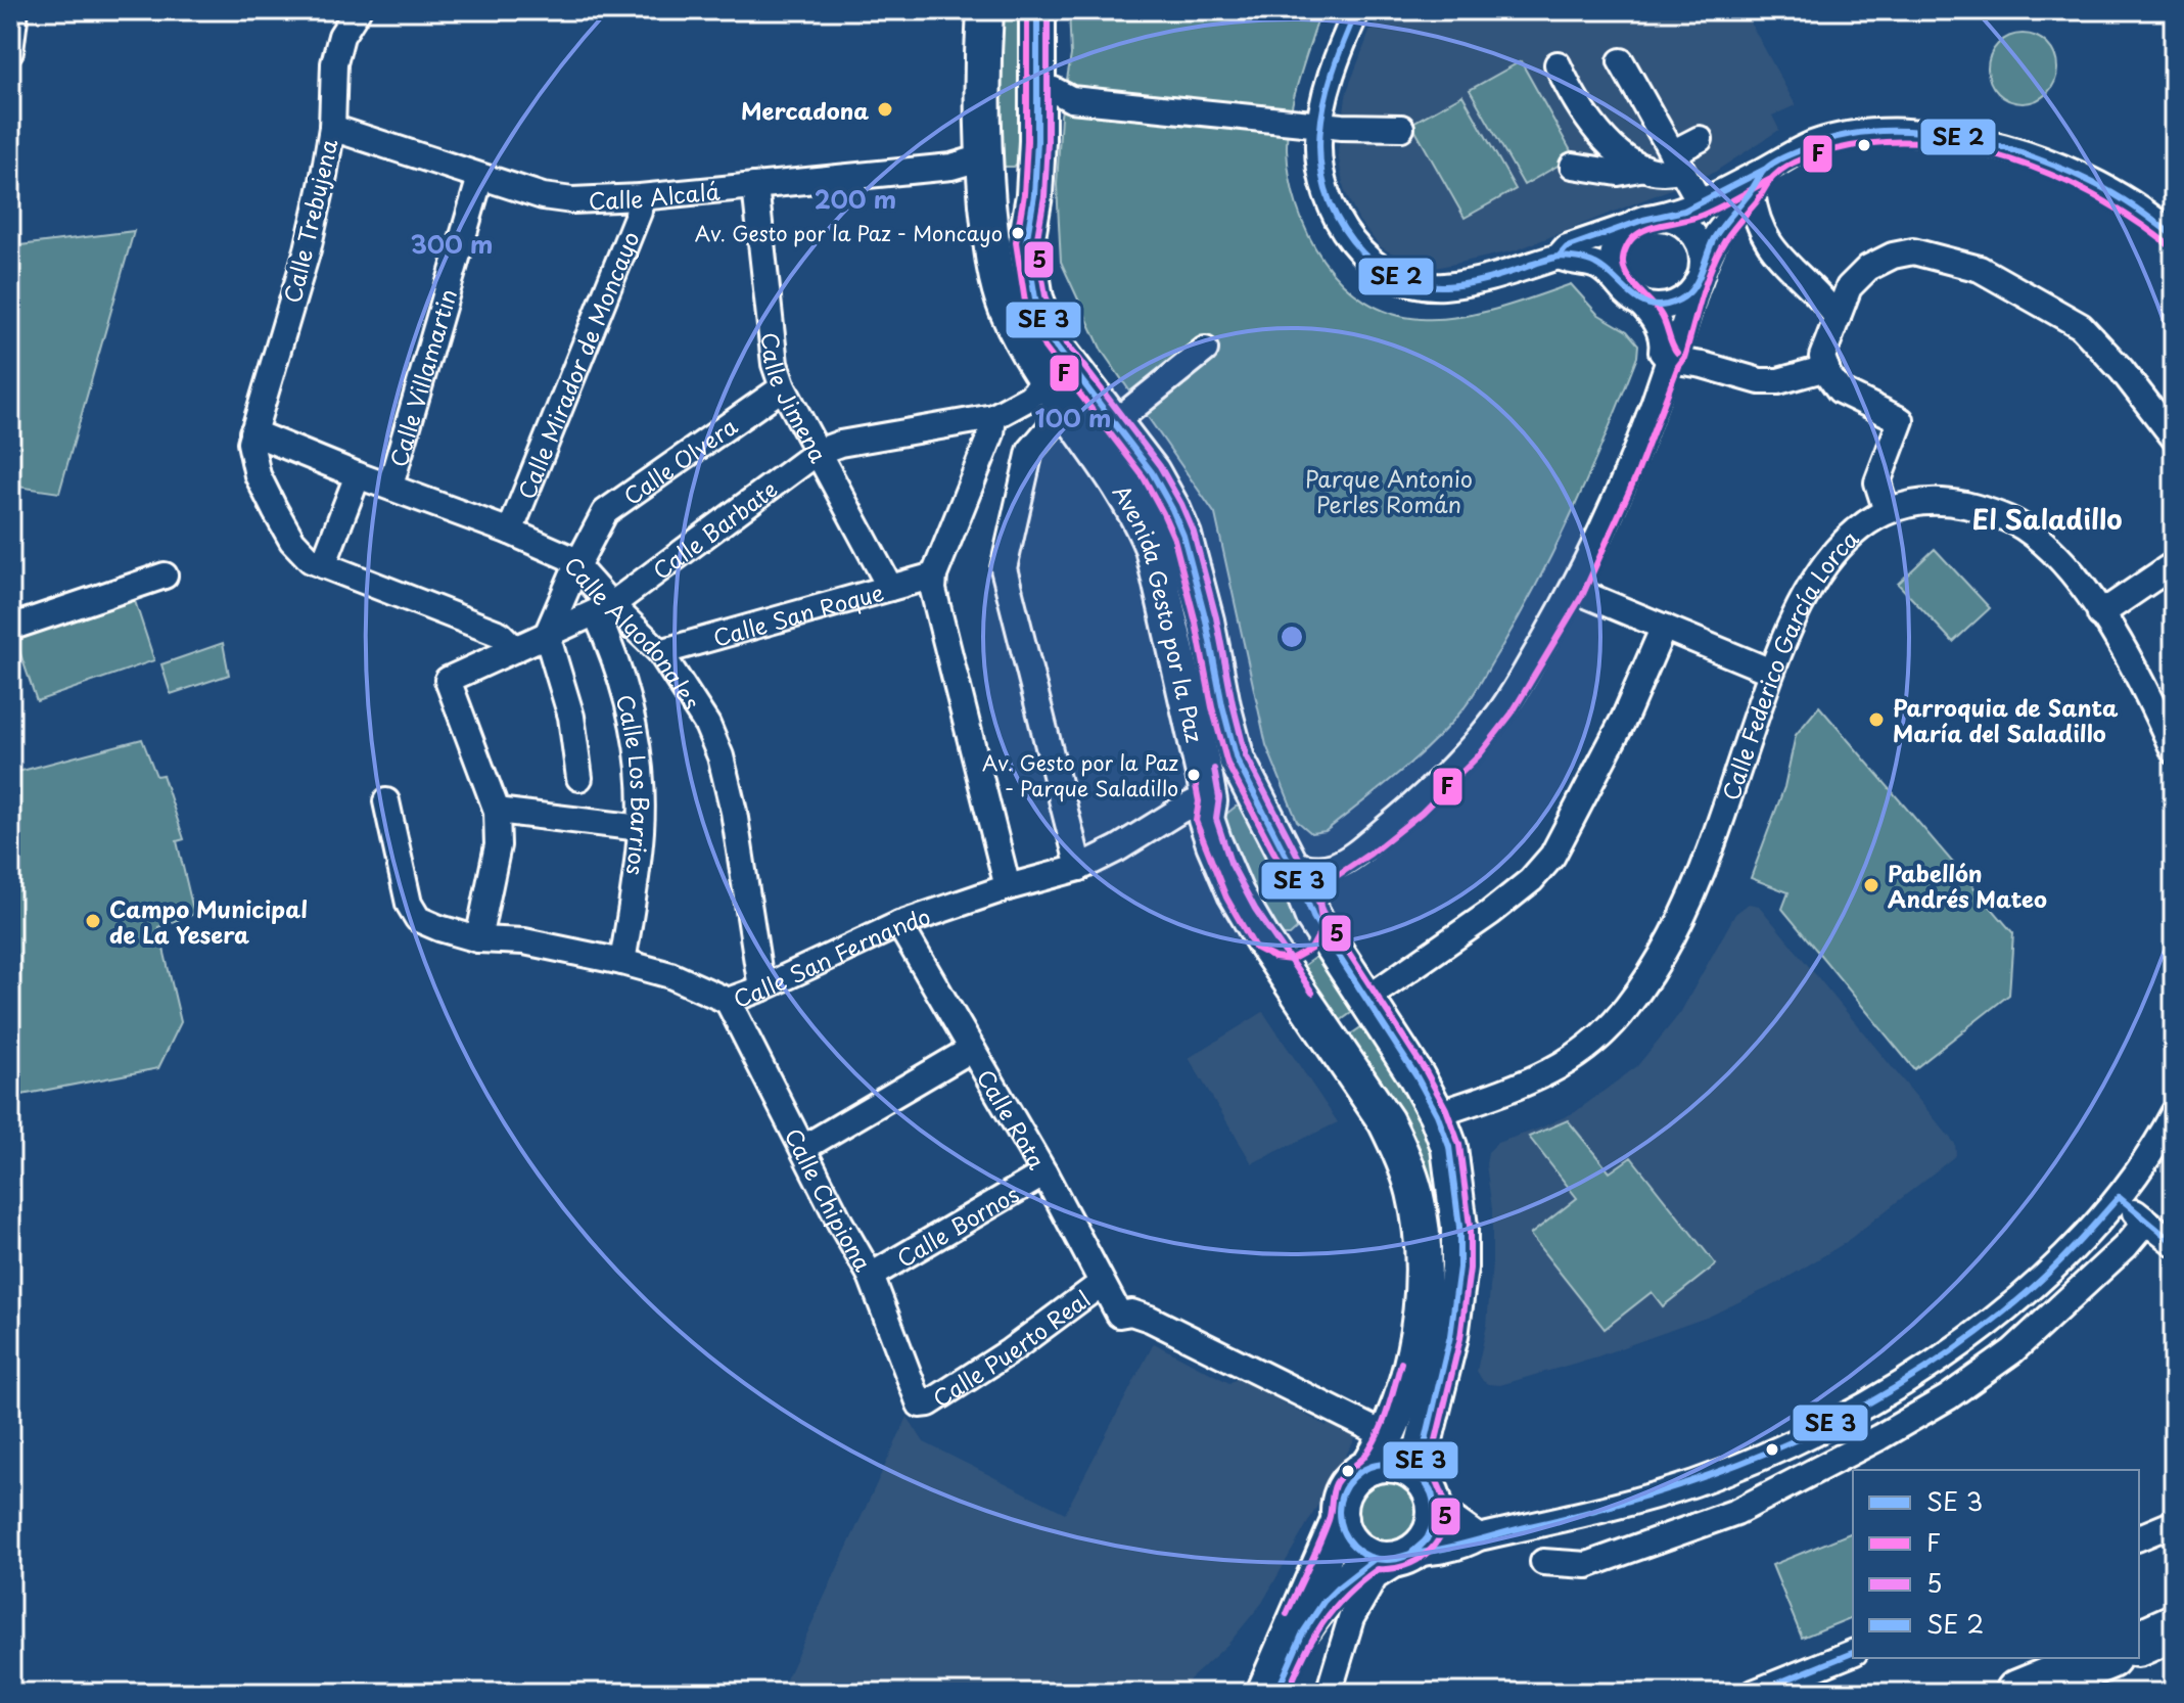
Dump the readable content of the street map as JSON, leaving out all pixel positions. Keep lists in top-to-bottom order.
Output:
{
  "streets": {
    "main road": ["Avenida Gesto por la Paz"],
    "street": [
      "Calle Alcalá",
      "Calle Trebujena",
      "Calle Mirador de Moncayo",
      "Calle Villamartin",
      "Calle Jimena",
      "Calle Olvera",
      "Calle Barbate",
      "Calle San Roque",
      "Calle Algodonales",
      "Calle Federico García Lorca",
      "Calle Los Barrios",
      "Calle San Fernando",
      "Calle Rota",
      "Calle Chipiona",
      "Calle Bornos",
      "Calle Puerto Real"
    ]
  },
  "crossings": [
    ["Calle Alcalá", "Calle Trebujena"],
    ["Calle Alcalá", "Calle Mirador de Moncayo"],
    ["Calle Alcalá", "Calle Villamartin"],
    ["Calle Alcalá", "Calle Jimena"],
    ["Calle Alcalá", "Avenida Gesto por la Paz"],
    ["Calle Trebujena", "Calle Algodonales"],
    ["Calle Mirador de Moncayo", "Calle Algodonales"],
    ["Calle Villamartin", "Calle Algodonales"],
    ["Calle Jimena", "Calle Olvera"],
    ["Calle Jimena", "Calle Barbate"],
    ["Calle Jimena", "Calle San Roque"],
    ["Calle Olvera", "Calle Barbate"],
    ["Calle Olvera", "Calle Algodonales"],
    ["Calle Barbate", "Avenida Gesto por la Paz"],
    ["Calle Barbate", "Calle Algodonales"],
    ["Calle Barbate", "Calle Los Barrios"],
    ["Calle San Roque", "Calle Algodonales"],
    ["Avenida Gesto por la Paz", "Calle Federico García Lorca"],
    ["Avenida Gesto por la Paz", "Calle San Fernando"],
    ["Avenida Gesto por la Paz", "Calle Rota"],
    ["Calle Algodonales", "Calle Los Barrios"],
    ["Calle Algodonales", "Calle San Fernando"],
    ["Calle Los Barrios", "Calle San Fernando"],
    ["Calle San Fernando", "Calle Rota"],
    ["Calle San Fernando", "Calle Chipiona"],
    ["Calle Rota", "Calle Bornos"],
    ["Calle Rota", "Calle Puerto Real"],
    ["Calle Chipiona", "Calle Bornos"],
    ["Calle Chipiona", "Calle Puerto Real"]
  ],
  "districts": ["El Saladillo"],
  "parks": ["Parque Antonio Perles Román"],
  "places": [
    "Mercadona",
    "Av. Gesto por la Paz - Moncayo",
    "Parroquia de Santa María del Saladillo",
    "Av. Gesto por la Paz - Parque Saladillo",
    "Pabellón Andrés Mateo",
    "Campo Municipal de La Yesera"
  ],
  "lines": ["transit line F", "transit line 5"],
  "legend": [
    "SE 3",
    "F",
    "5",
    "SE 2"
  ],
  "rings": ["200 m", "300 m", "100 m"]
}
